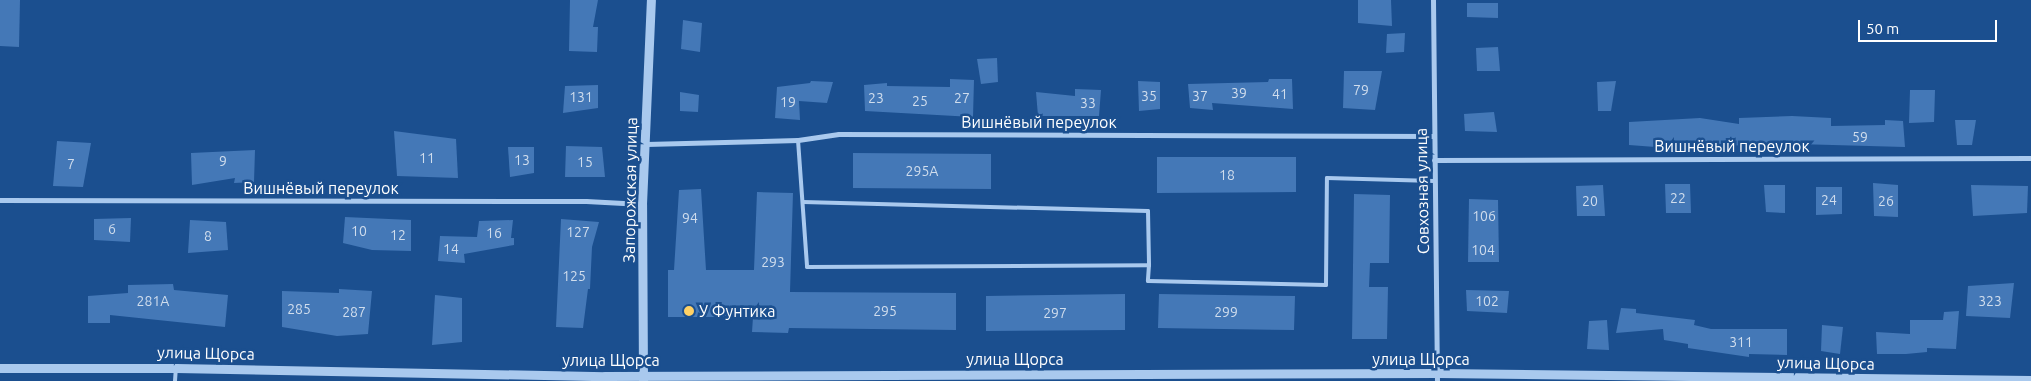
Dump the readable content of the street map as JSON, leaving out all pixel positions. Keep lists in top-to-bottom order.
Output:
{
  "streets": {
    "street": [
      "Вишнёвый переулок",
      "Запорожская улица",
      "Совхозная улица",
      "улица Щорса"
    ]
  },
  "crossings": [
    ["Вишнёвый переулок", "Запорожская улица"],
    ["Вишнёвый переулок", "Совхозная улица"],
    ["Запорожская улица", "улица Щорса"],
    ["Совхозная улица", "улица Щорса"]
  ],
  "places": ["У Фунтика"],
  "house_numbers": [
    "79",
    "39",
    "41",
    "35",
    "37",
    "131",
    "23",
    "27",
    "25",
    "19",
    "33",
    "59",
    "11",
    "13",
    "9",
    "15",
    "7",
    "295А",
    "18",
    "22",
    "24",
    "20",
    "26",
    "106",
    "94",
    "6",
    "10",
    "127",
    "16",
    "12",
    "8",
    "14",
    "104",
    "293",
    "125",
    "281А",
    "102",
    "323",
    "285",
    "295",
    "287",
    "299",
    "297",
    "311"
  ],
  "scale_bar": "50 m"
}
